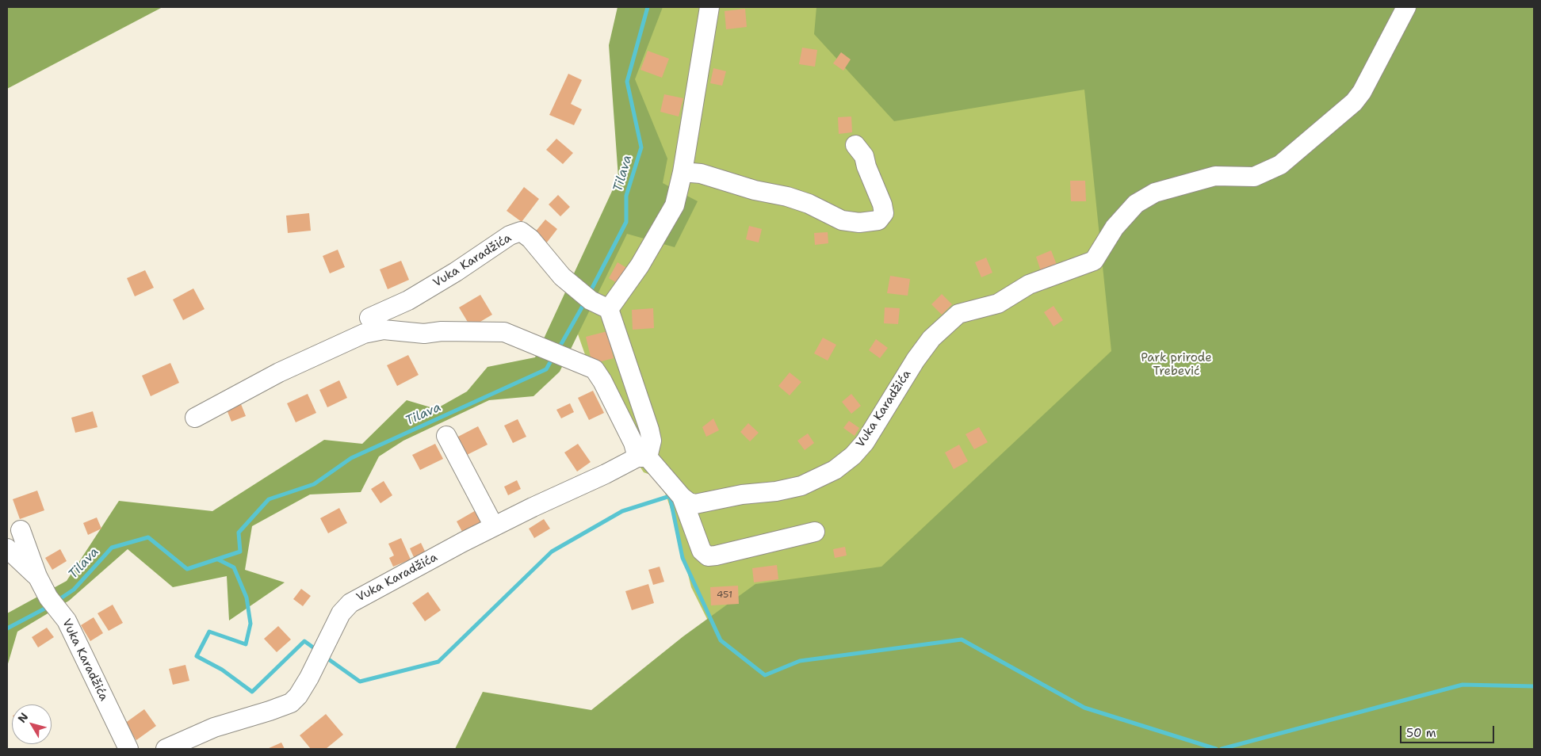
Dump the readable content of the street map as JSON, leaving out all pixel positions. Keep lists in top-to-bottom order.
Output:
{
  "streets": {
    "street": ["Vuka Karadžića"]
  },
  "water": ["Tilava"],
  "parks": ["Park prirode Trebević"],
  "house_numbers": ["451"],
  "scale_bar": "50 m",
  "north": "top left"
}
